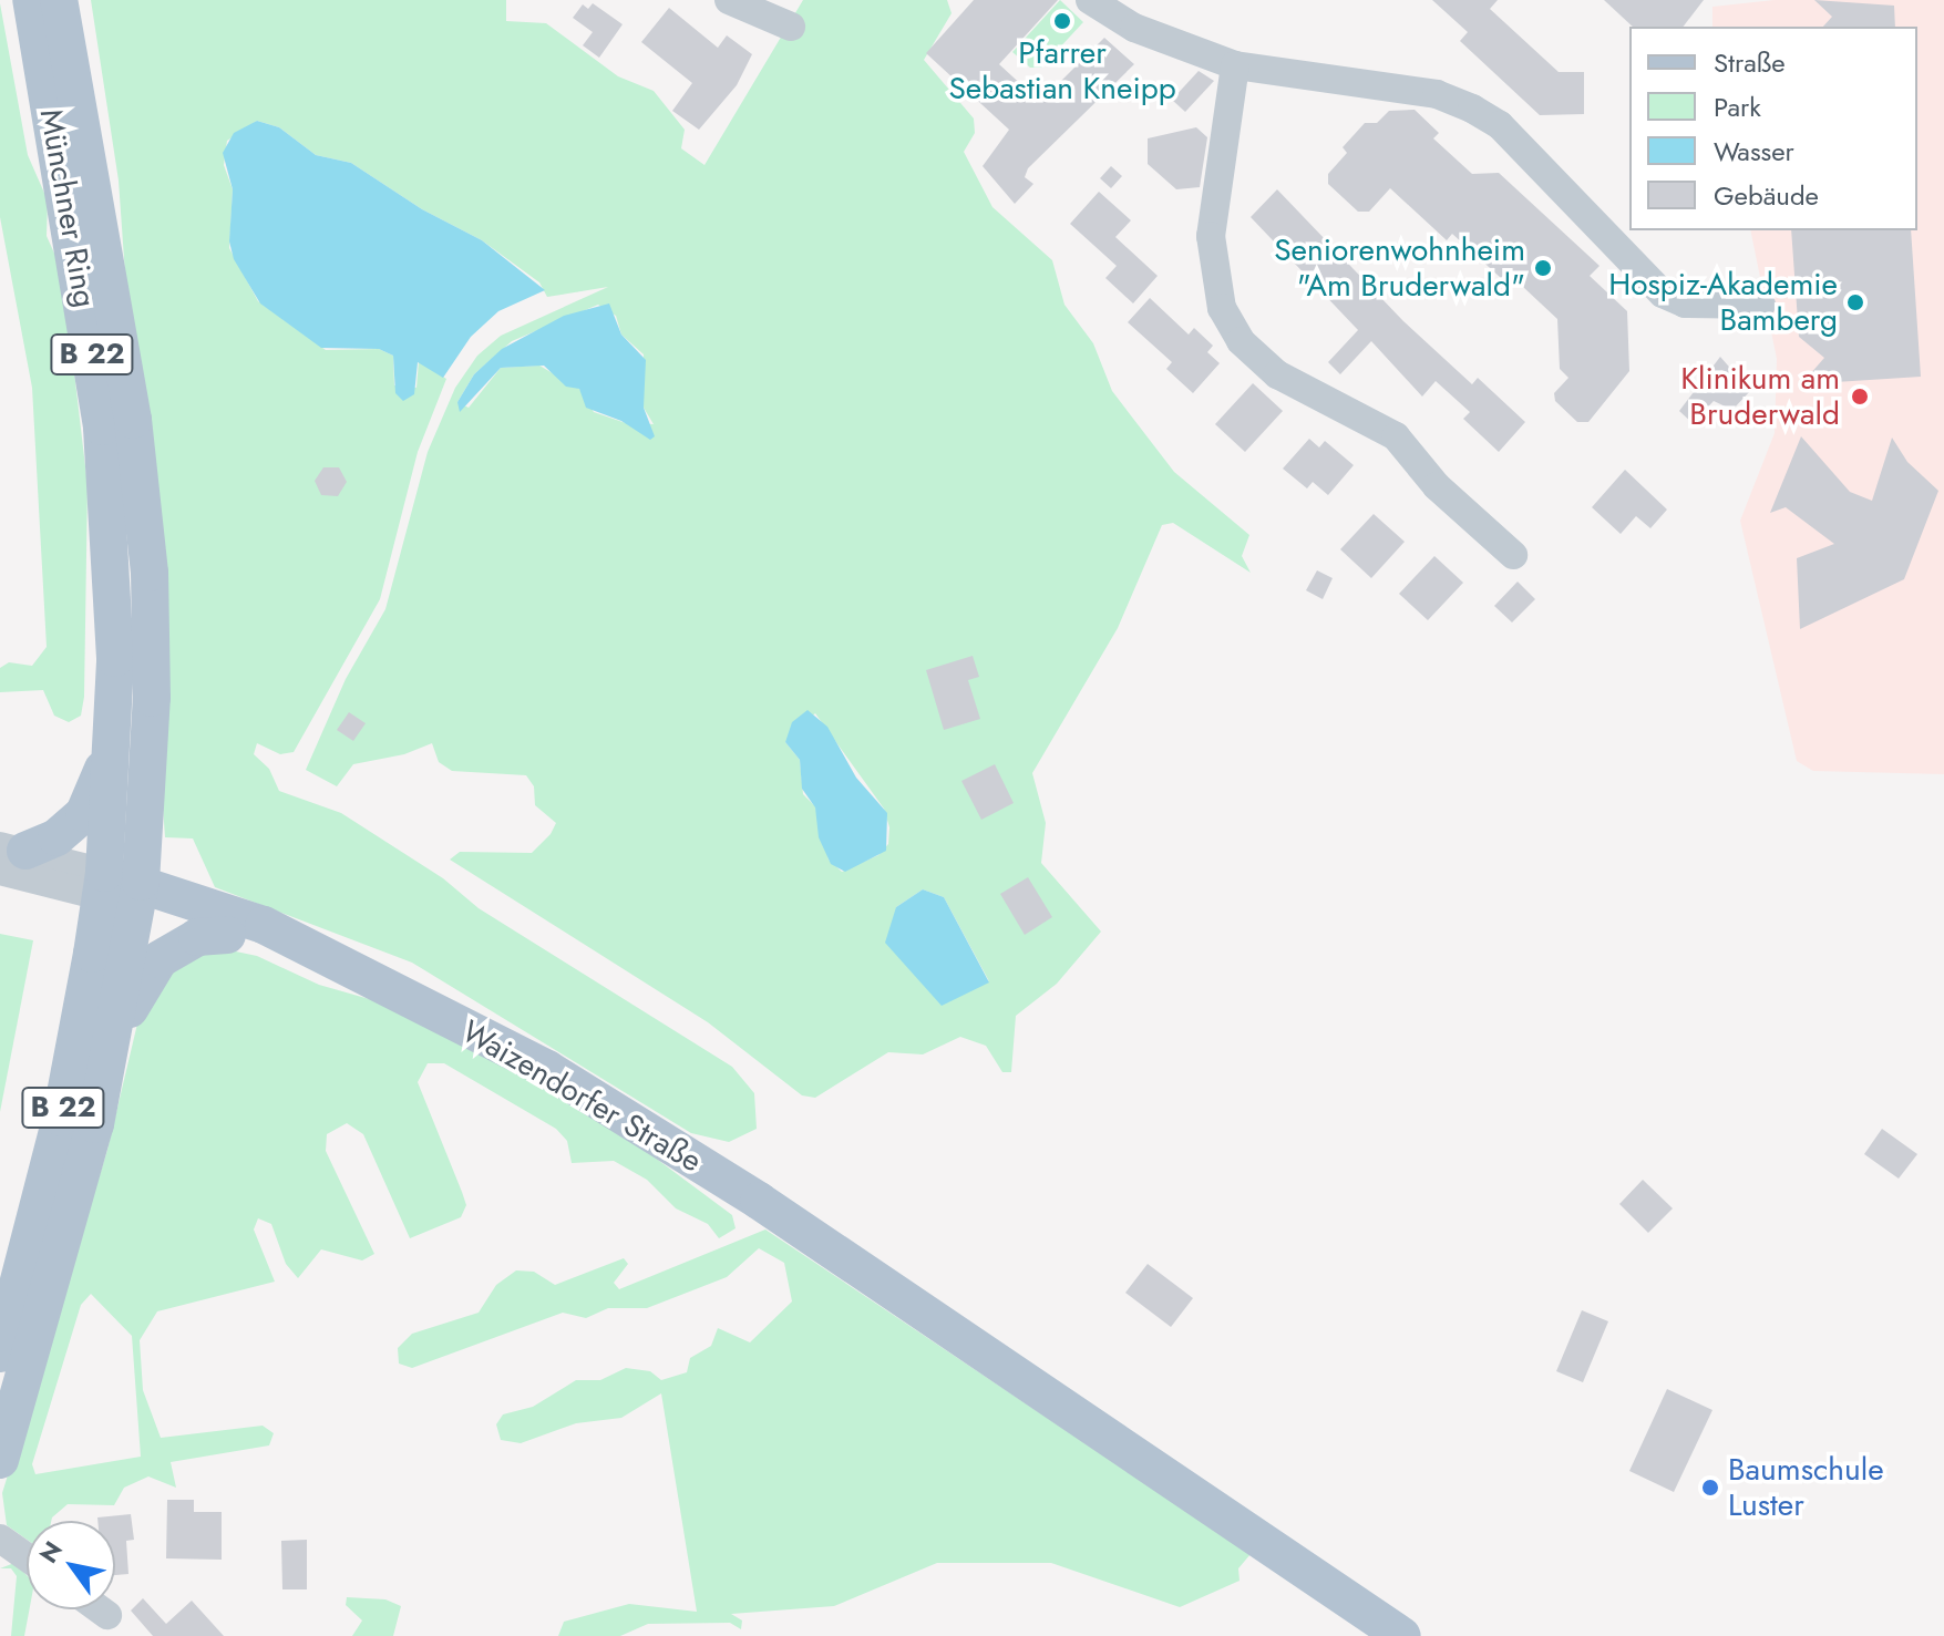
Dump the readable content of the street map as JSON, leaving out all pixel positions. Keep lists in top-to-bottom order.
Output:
{
  "streets": {
    "main road": ["Münchner Ring", "B 22", "Waizendorfer Straße"]
  },
  "crossings": [
    ["Münchner Ring", "B 22"],
    ["B 22", "Waizendorfer Straße"]
  ],
  "places": [
    "Pfarrer Sebastian Kneipp",
    "Seniorenwohnheim \"Am Bruderwald\"",
    "Hospiz-Akademie Bamberg",
    "Klinikum am Bruderwald",
    "Baumschule Luster"
  ],
  "legend": [
    "Straße",
    "Park",
    "Wasser",
    "Gebäude"
  ],
  "north": "top left"
}
